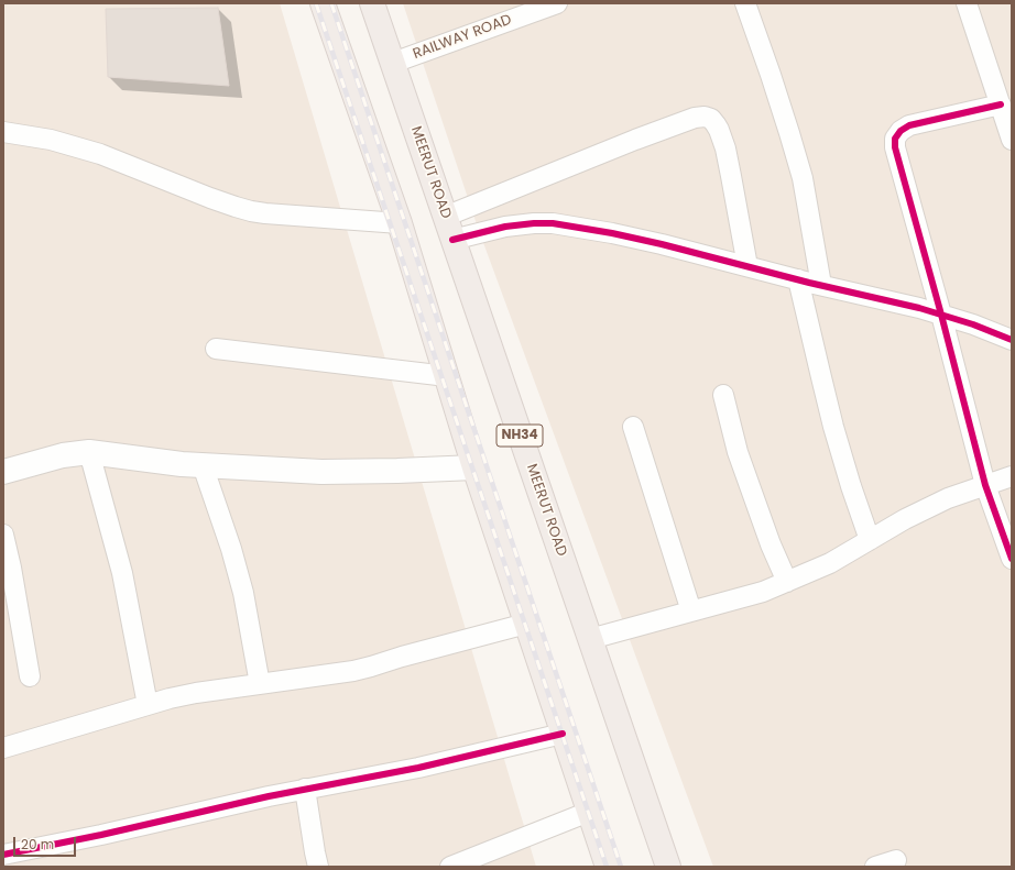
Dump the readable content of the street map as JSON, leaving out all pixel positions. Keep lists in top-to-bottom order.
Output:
{
  "streets": {
    "highway": ["MEERUT ROAD", "NH34"],
    "street": ["RAILWAY ROAD"]
  },
  "crossings": [
    ["RAILWAY ROAD", "MEERUT ROAD"]
  ],
  "scale_bar": "20 m"
}
